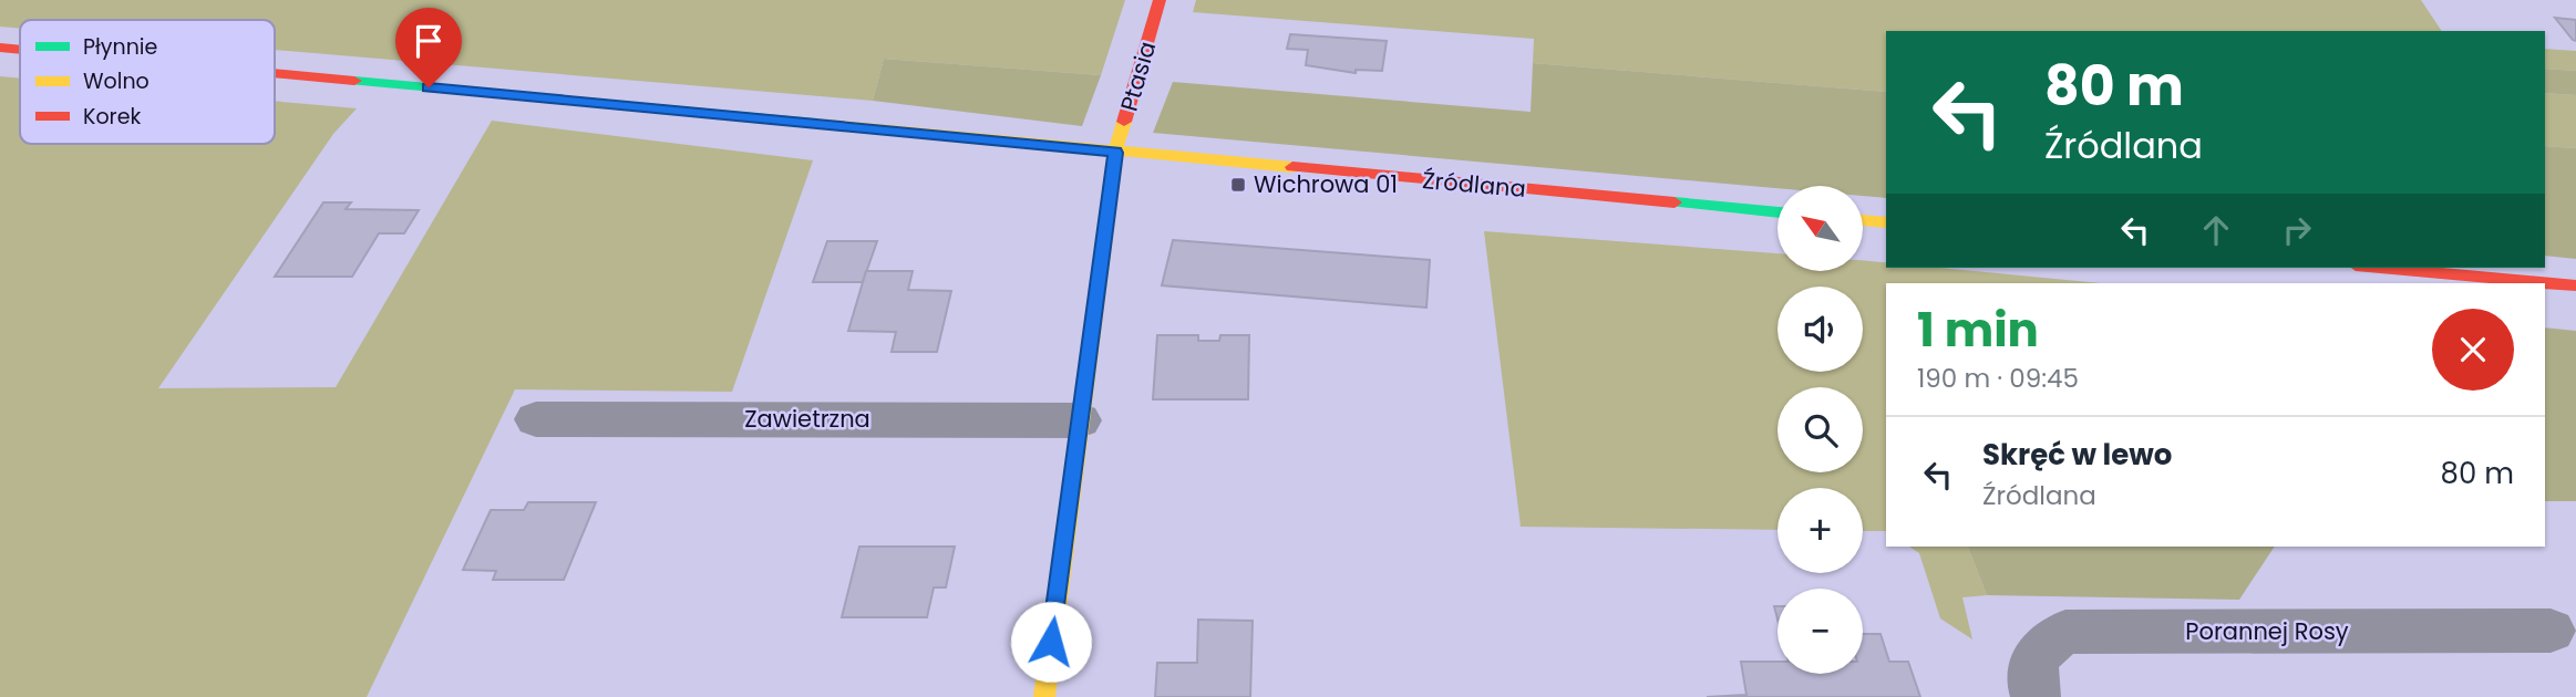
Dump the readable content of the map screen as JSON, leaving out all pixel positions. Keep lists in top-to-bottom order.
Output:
{
  "streets": {
    "main road": ["Ptasia", "Źródlana"],
    "street": ["Zawietrzna", "Porannej Rosy"]
  },
  "crossings": [
    ["Ptasia", "Źródlana"],
    ["Ptasia", "Zawietrzna"]
  ],
  "places": {
    "transit": ["Wichrowa 01"]
  },
  "legend": ["Płynnie", "Wolno", "Korek"],
  "north": "top left",
  "page": {
    "turn": ["80 m", "Źródlana"],
    "map_buttons": ["+", "−"],
    "heading": ["1 min", "190 m · 09:45"],
    "list": [
      {
        "name": "Skręć w lewo",
        "note": "Źródlana",
        "value": "80 m"
      }
    ]
  }
}
